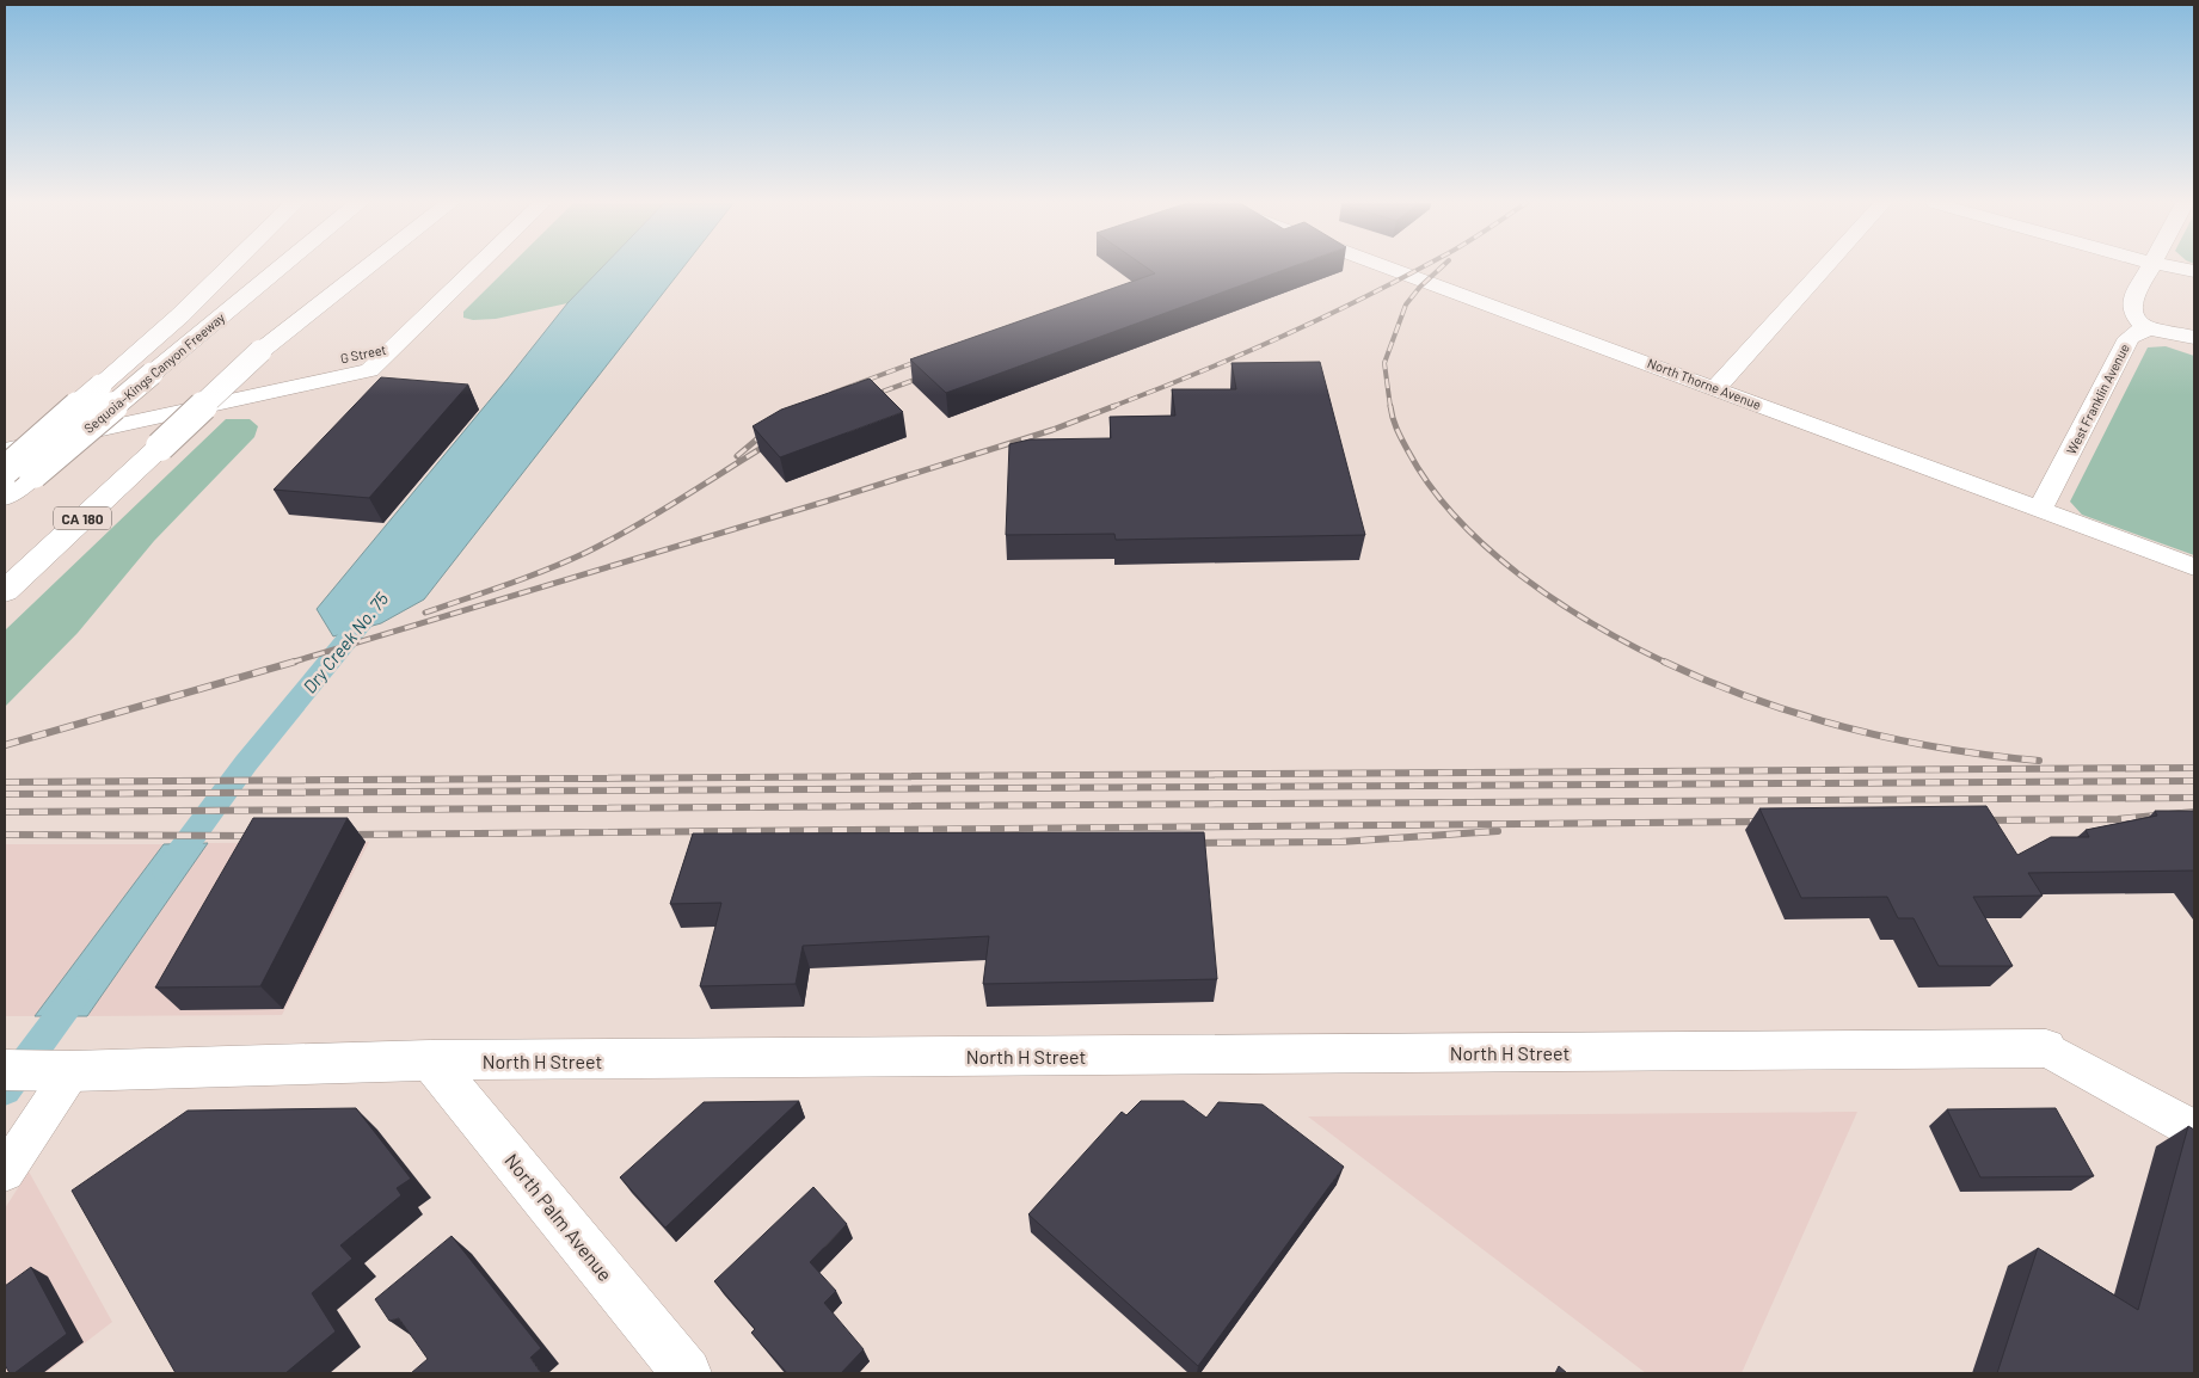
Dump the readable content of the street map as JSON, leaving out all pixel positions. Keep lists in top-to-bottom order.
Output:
{
  "streets": {
    "main road": [
      "Sequoia–Kings Canyon Freeway",
      "CA 180",
      "North H Street",
      "North Palm Avenue"
    ],
    "street": ["G Street", "North Thorne Avenue", "West Franklin Avenue"]
  },
  "crossings": [
    ["North Thorne Avenue", "West Franklin Avenue"],
    ["North H Street", "North Palm Avenue"]
  ],
  "water": ["Dry Creek No. 75"]
}
